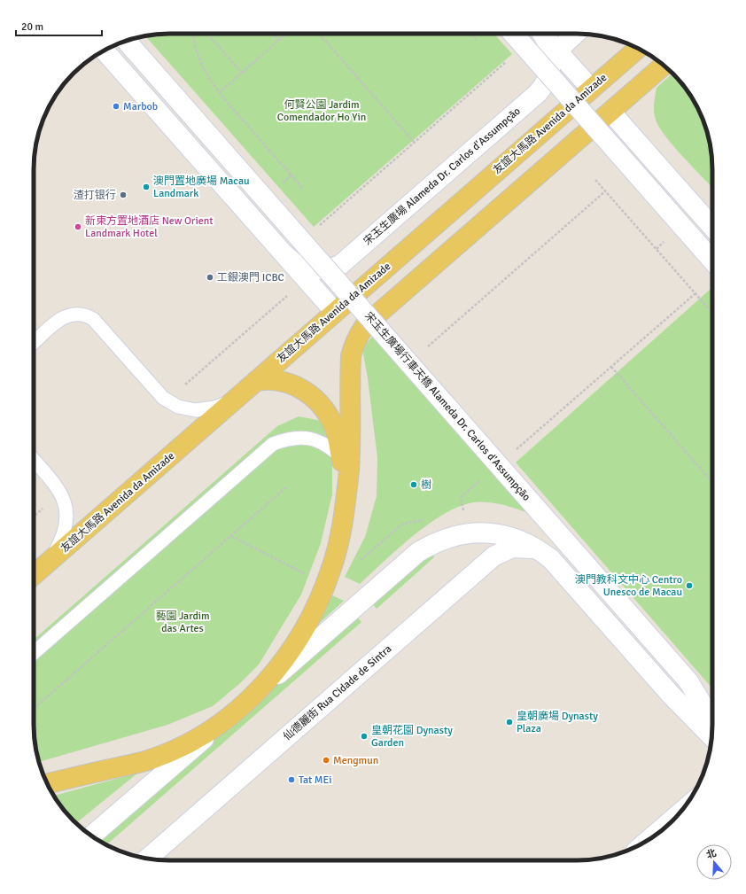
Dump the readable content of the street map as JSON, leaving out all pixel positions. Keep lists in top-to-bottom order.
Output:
{
  "streets": {
    "main road": ["友誼大馬路 Avenida da Amizade"],
    "street": ["宋玉生廣場 Alameda Dr. Carlos d'Assumpção", "宋玉生廣場行車天橋 Alameda Dr. Carlos d'Assumpção", "仙德麗街 Rua Cidade de Sintra"]
  },
  "crossings": [
    ["友誼大馬路 Avenida da Amizade", "宋玉生廣場 Alameda Dr. Carlos d'Assumpção"]
  ],
  "parks": ["何賢公園 Jardim Comendador Ho Yin", "藝園 Jardim das Artes"],
  "places": [
    "Marbob",
    "澳門置地廣場 Macau Landmark",
    "渣打银行",
    "新東方置地酒店 New Orient Landmark Hotel",
    "工銀澳門 ICBC",
    "樹",
    "澳門教科文中心 Centro Unesco de Macau",
    "皇朝廣場 Dynasty Plaza",
    "皇朝花園 Dynasty Garden",
    "Mengmun",
    "Tat MEi"
  ],
  "scale_bar": "20 m",
  "north": "top"
}
